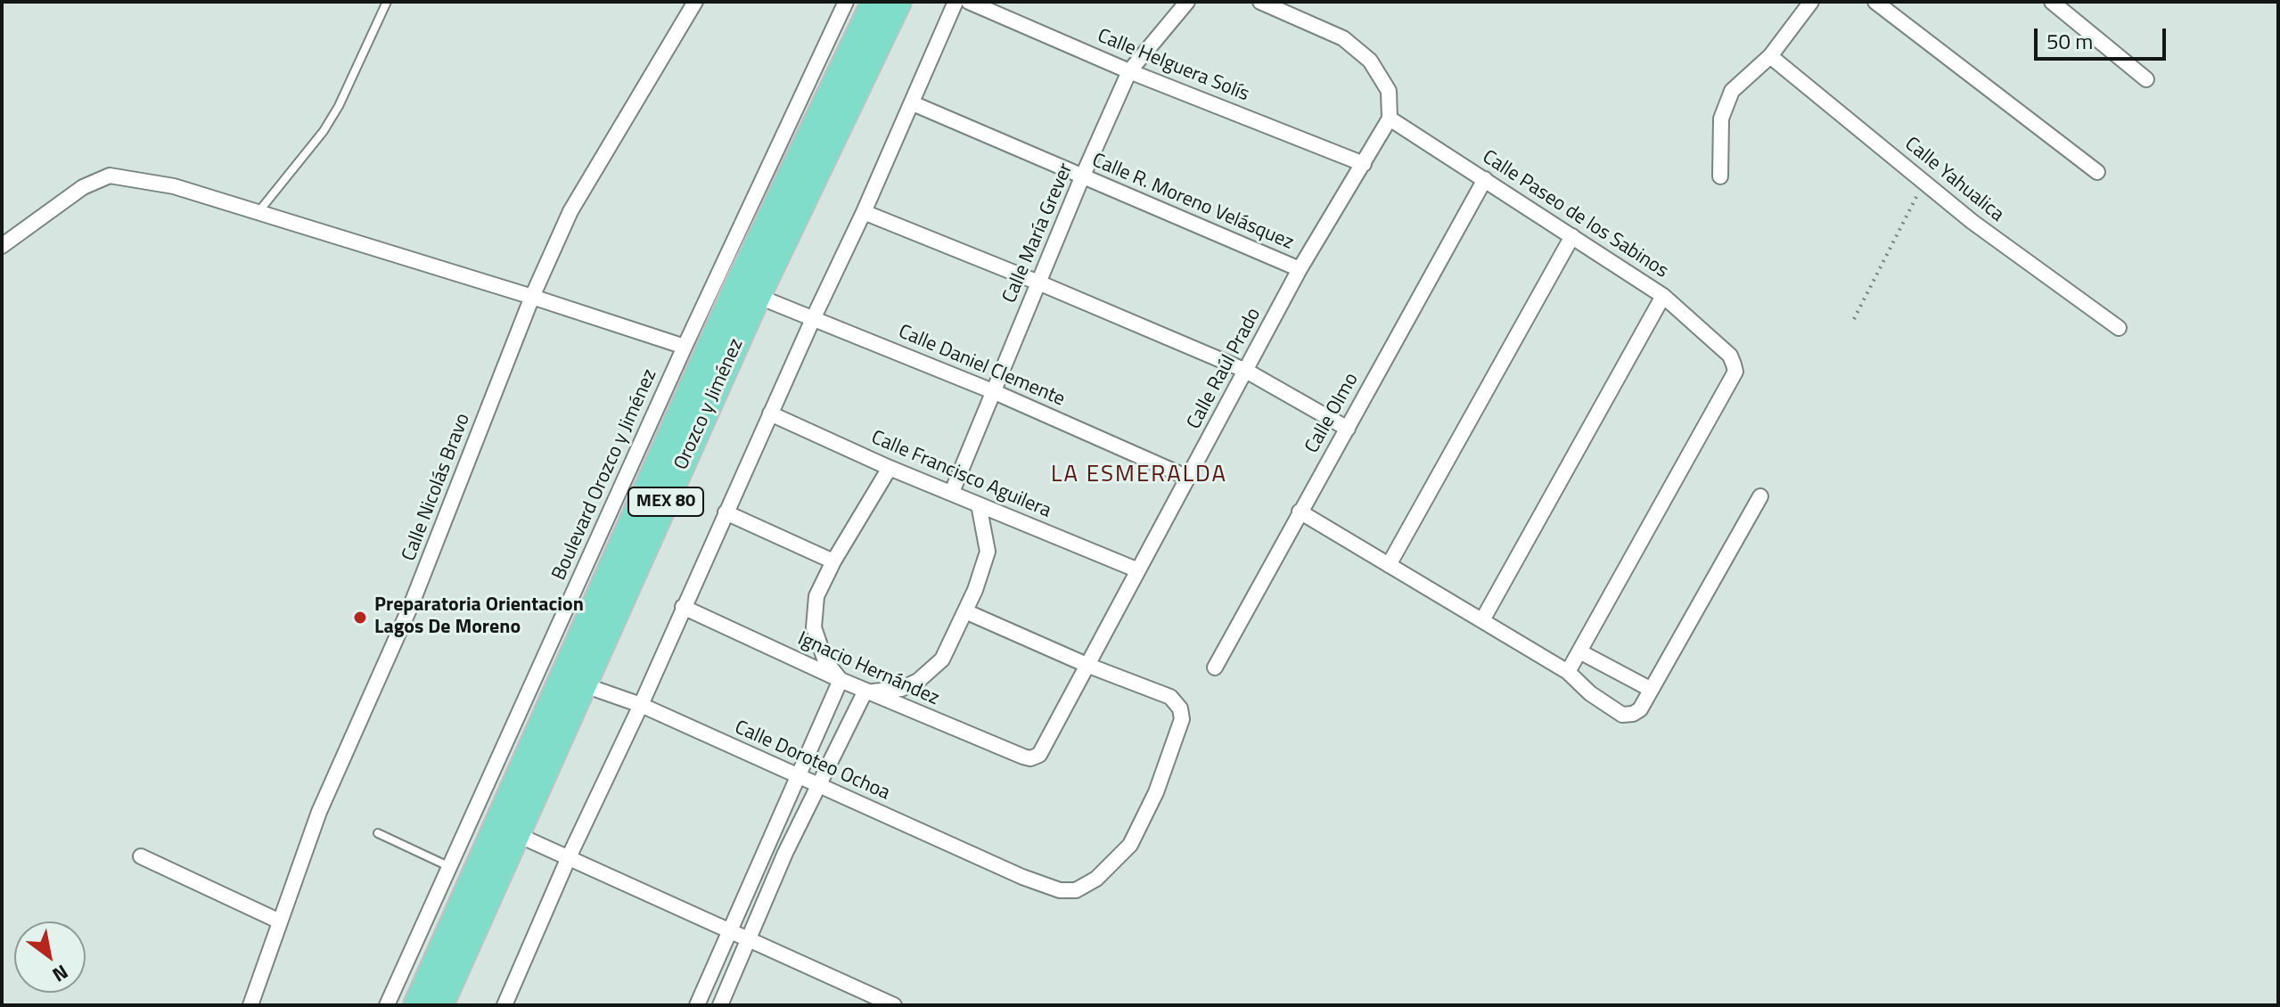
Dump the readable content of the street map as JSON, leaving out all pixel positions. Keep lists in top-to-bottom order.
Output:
{
  "streets": {
    "highway": ["Orozco y Jiménez", "MEX 80"],
    "street": [
      "Calle Helguera Solís",
      "Calle Yahualica",
      "Calle R. Moreno Velásquez",
      "Calle Paseo de los Sabinos",
      "Calle María Grever",
      "Calle Daniel Clemente",
      "Calle Raúl Prado",
      "Calle Olmo",
      "Boulevard Orozco y Jiménez",
      "Calle Francisco Aguilera",
      "Calle Nicolás Bravo",
      "Ignacio Hernández",
      "Calle Doroteo Ochoa"
    ]
  },
  "crossings": [
    ["Calle Helguera Solís", "Calle María Grever"],
    ["Calle Helguera Solís", "Calle Raúl Prado"],
    ["Calle R. Moreno Velásquez", "Calle María Grever"],
    ["Calle R. Moreno Velásquez", "Calle Raúl Prado"],
    ["Calle R. Moreno Velásquez", "MEX 80"],
    ["Calle Paseo de los Sabinos", "Calle Raúl Prado"],
    ["Calle Paseo de los Sabinos", "Calle Olmo"],
    ["Calle María Grever", "Calle Daniel Clemente"],
    ["Calle María Grever", "Calle Francisco Aguilera"],
    ["Calle María Grever", "Ignacio Hernández"],
    ["Calle María Grever", "Calle Doroteo Ochoa"],
    ["Calle Daniel Clemente", "Calle Raúl Prado"],
    ["Calle Daniel Clemente", "Orozco y Jiménez"],
    ["Calle Daniel Clemente", "MEX 80"],
    ["Calle Raúl Prado", "Calle Francisco Aguilera"],
    ["Calle Raúl Prado", "Ignacio Hernández"],
    ["Calle Raúl Prado", "Calle Doroteo Ochoa"],
    ["Orozco y Jiménez", "Boulevard Orozco y Jiménez"],
    ["Orozco y Jiménez", "Calle Doroteo Ochoa"],
    ["Calle Francisco Aguilera", "MEX 80"],
    ["Calle Francisco Aguilera", "Ignacio Hernández"],
    ["Calle Francisco Aguilera", "Calle Doroteo Ochoa"],
    ["MEX 80", "Ignacio Hernández"],
    ["MEX 80", "Calle Doroteo Ochoa"],
    ["Ignacio Hernández", "Calle Doroteo Ochoa"]
  ],
  "districts": ["LA ESMERALDA"],
  "places": ["Preparatoria Orientacion Lagos De Moreno"],
  "scale_bar": "50 m",
  "north": "bottom right"
}
